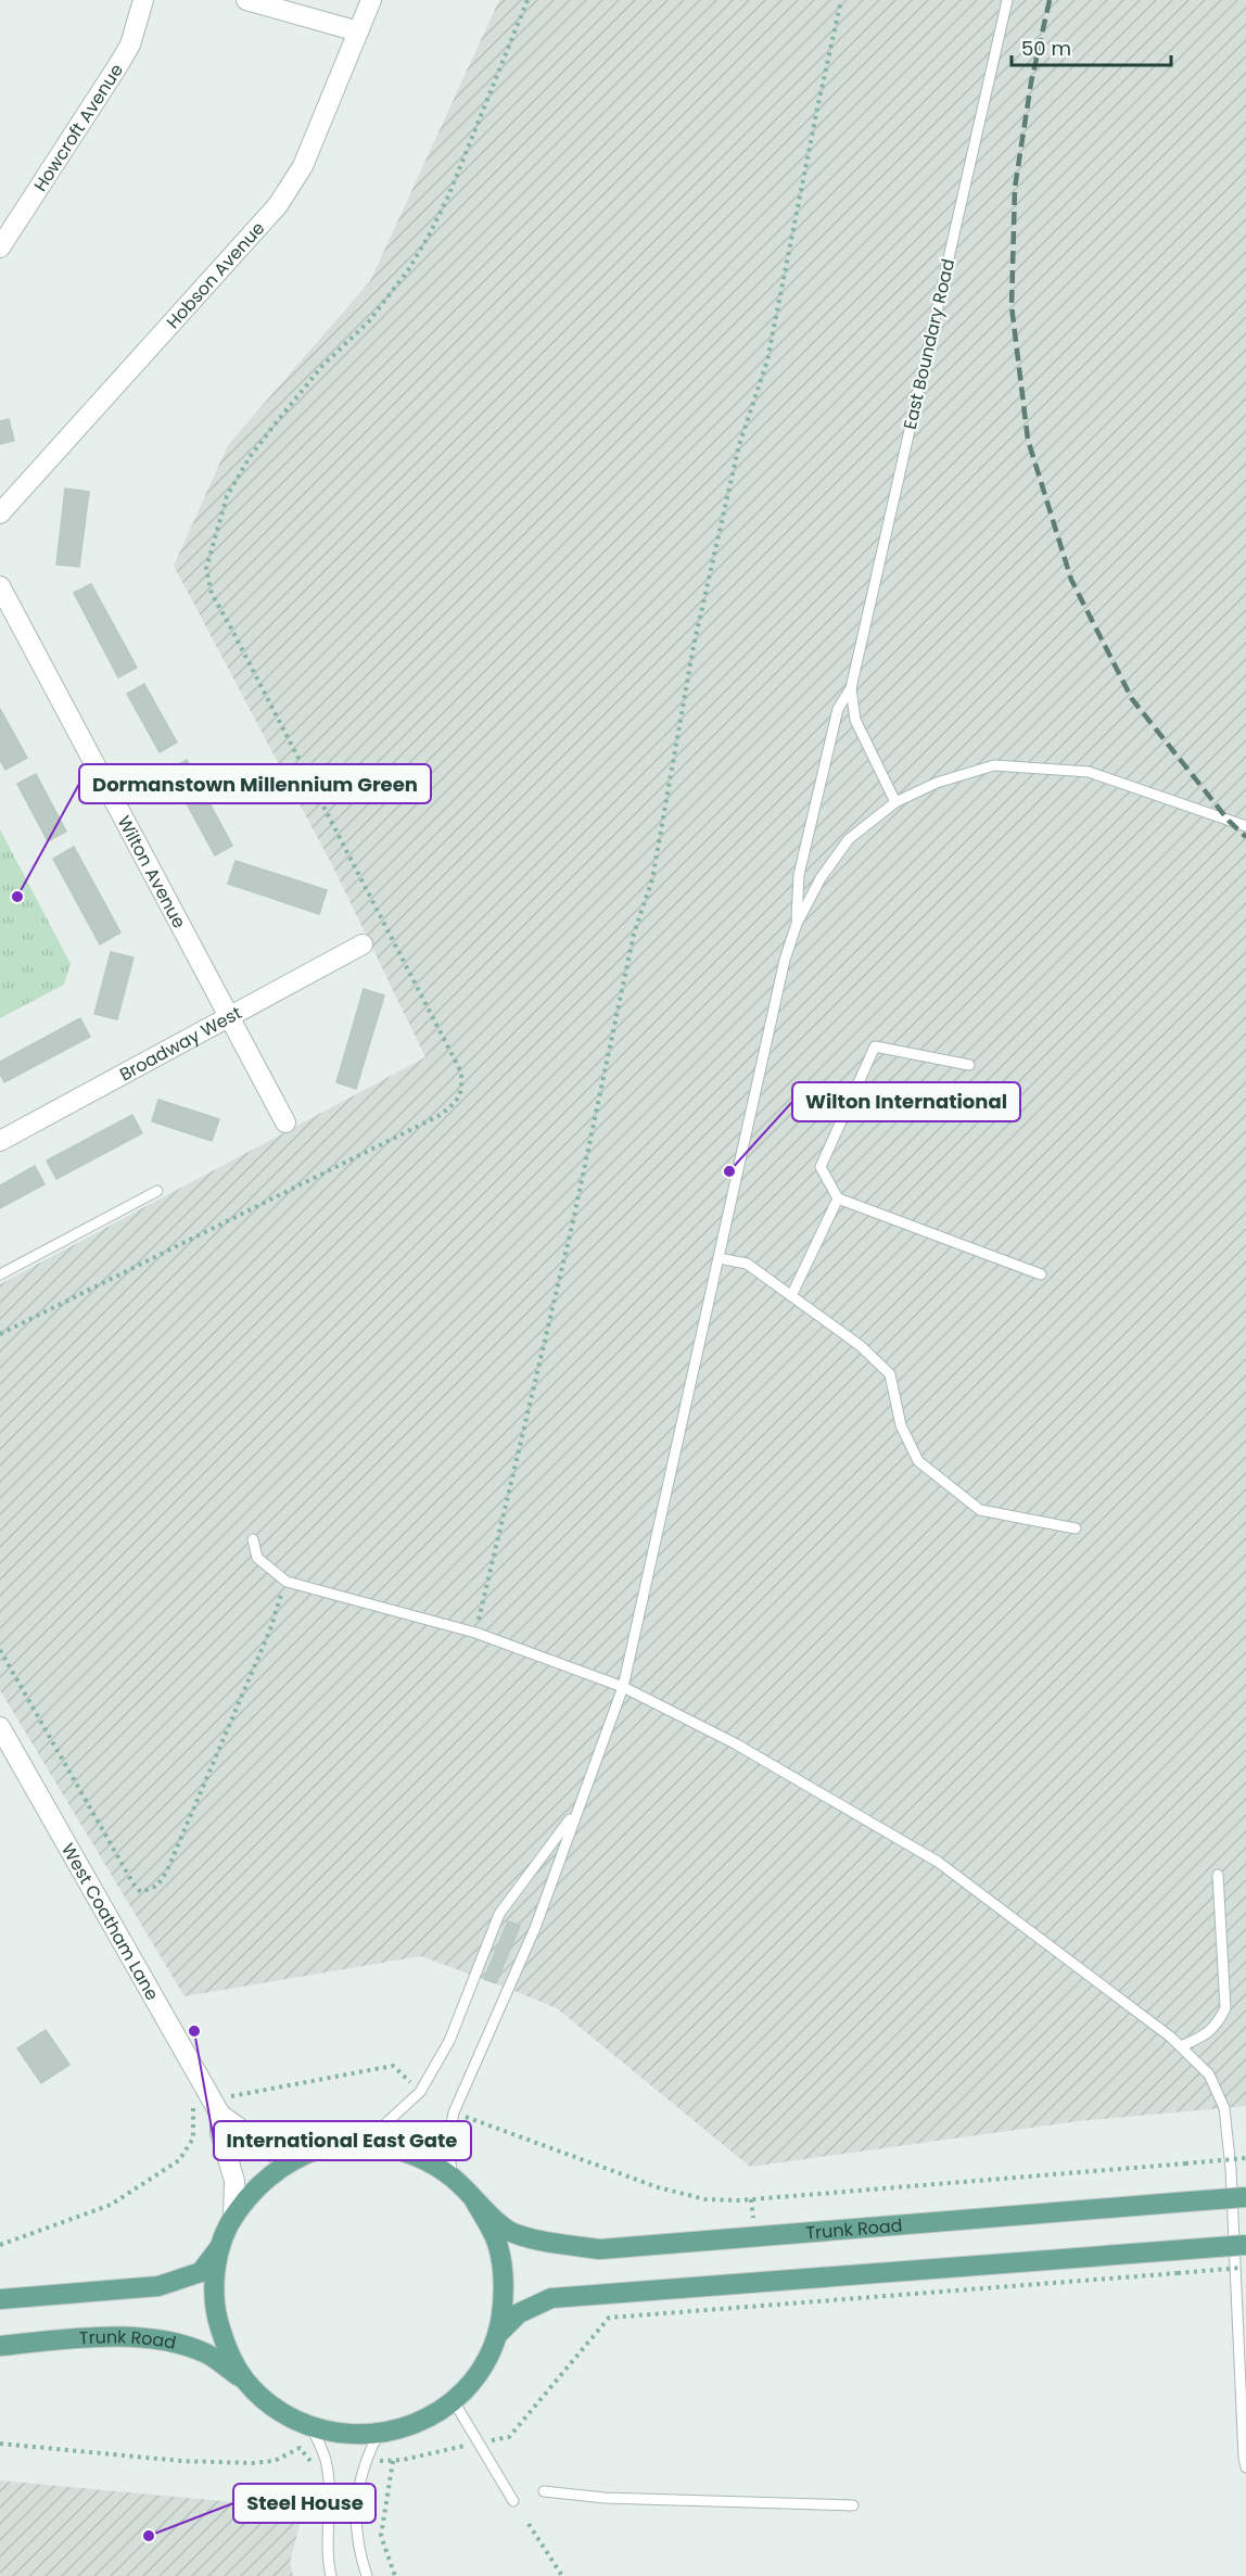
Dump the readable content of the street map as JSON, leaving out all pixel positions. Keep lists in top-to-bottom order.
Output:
{
  "streets": {
    "main road": ["Trunk Road"],
    "street": [
      "Howcroft Avenue",
      "Hobson Avenue",
      "Wilton Avenue",
      "Broadway West",
      "West Coatham Lane"
    ],
    "lane": ["East Boundary Road"]
  },
  "crossings": [
    ["Wilton Avenue", "Broadway West"]
  ],
  "places": [
    "Dormanstown Millennium Green",
    "Wilton International",
    "International East Gate",
    "Steel House"
  ],
  "scale_bar": "50 m"
}
